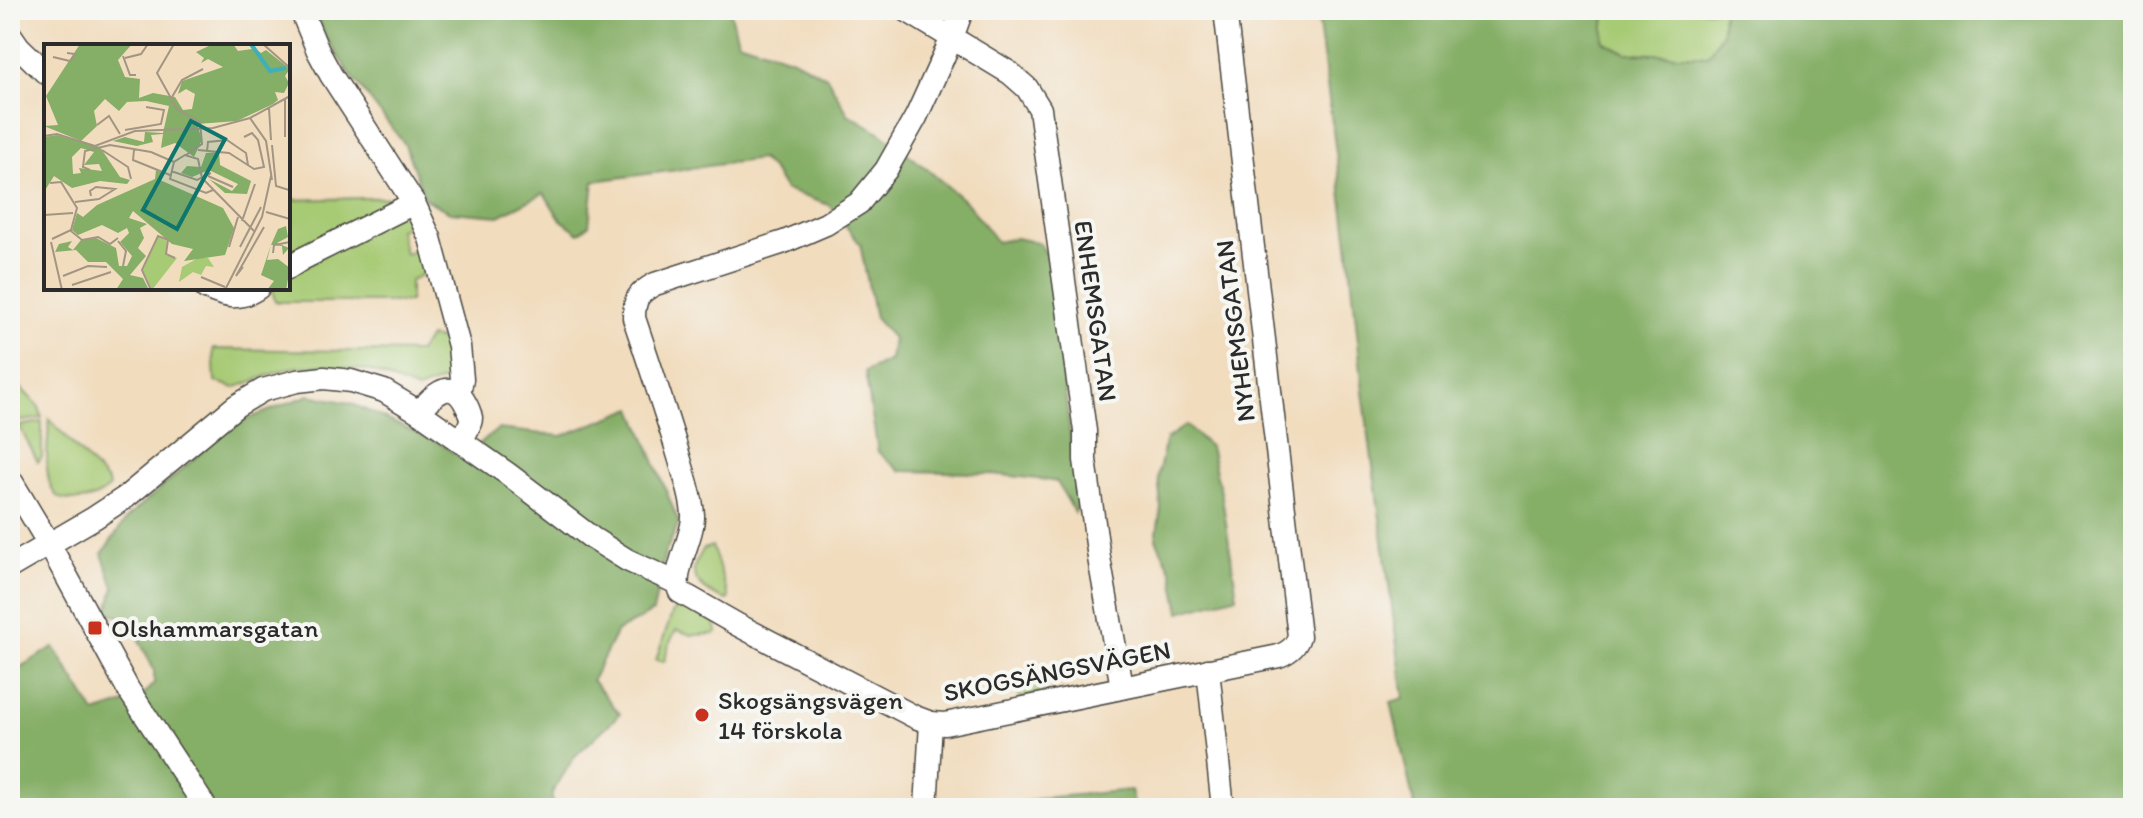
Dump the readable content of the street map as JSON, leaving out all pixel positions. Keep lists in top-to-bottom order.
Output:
{
  "streets": {
    "street": ["ENHEMSGATAN", "NYHEMSGATAN", "SKOGSÄNGSVÄGEN"]
  },
  "crossings": [
    ["ENHEMSGATAN", "SKOGSÄNGSVÄGEN"],
    ["NYHEMSGATAN", "SKOGSÄNGSVÄGEN"]
  ],
  "places": {
    "transit": ["Olshammarsgatan"],
    "other": ["Skogsängsvägen 14 förskola"]
  }
}
